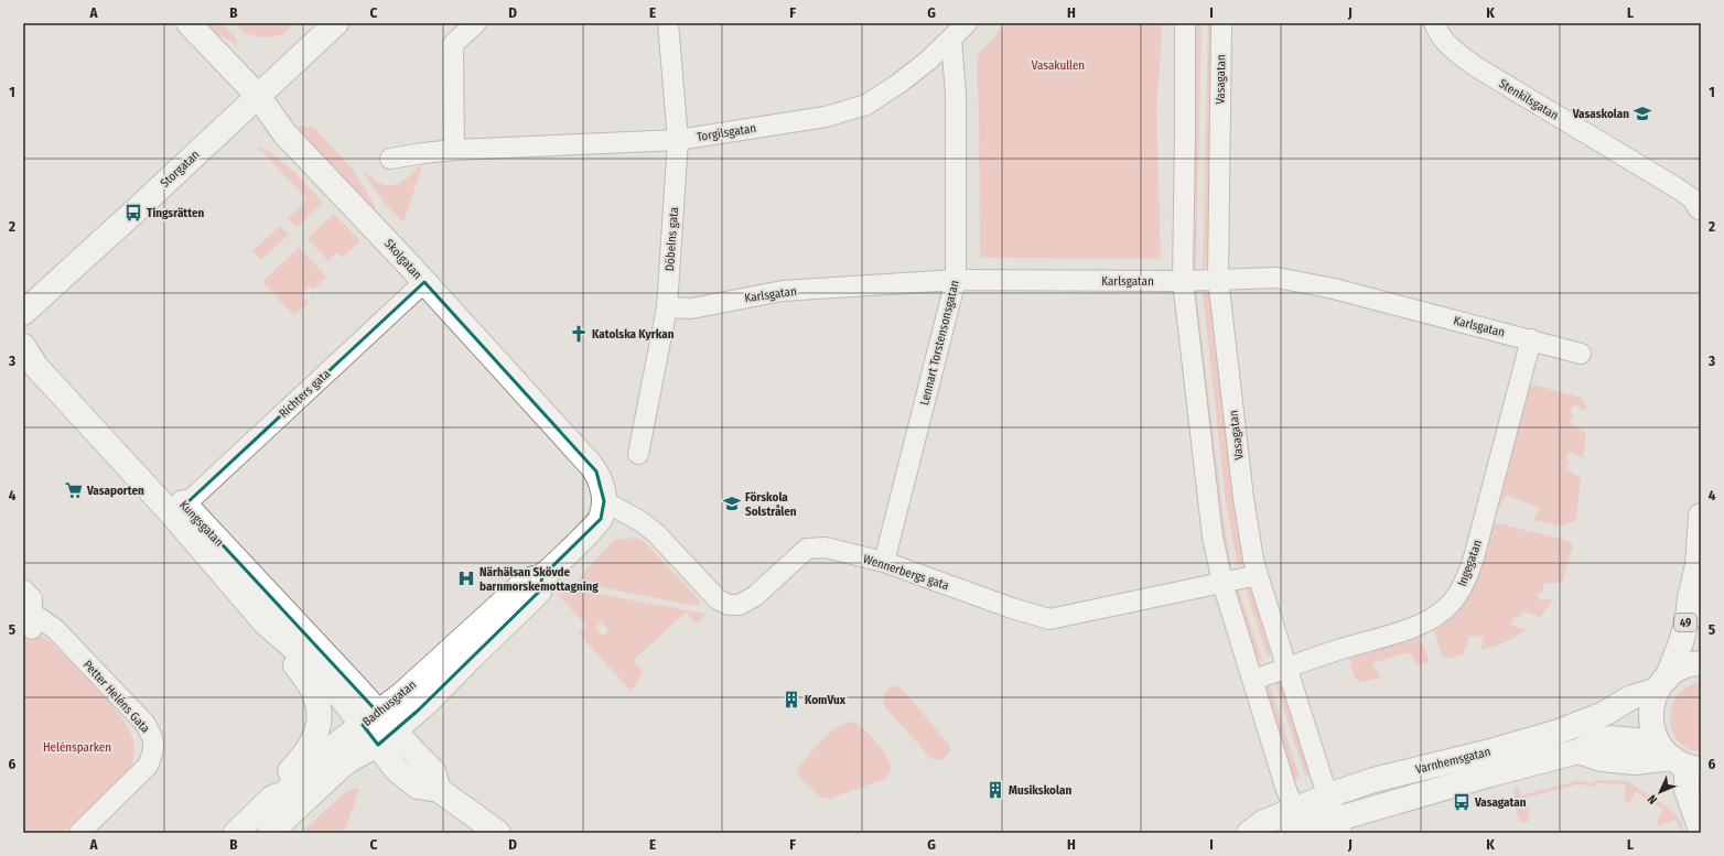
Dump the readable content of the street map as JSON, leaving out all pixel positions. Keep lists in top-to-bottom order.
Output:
{
  "streets": {
    "main road": [
      "Storgatan",
      "Skolgatan",
      "Kungsgatan",
      "49",
      "Badhusgatan",
      "Varnhemsgatan"
    ],
    "street": [
      "Vasagatan",
      "Stenkilsgatan",
      "Torgilsgatan",
      "Döbelns gata",
      "Karlsgatan",
      "Lennart Torstensonsgatan",
      "Richters gata",
      "Ingegatan",
      "Wennerbergs gata",
      "Petter Heléns Gata"
    ]
  },
  "crossings": [
    ["Vasagatan", "Karlsgatan"],
    ["Vasagatan", "Ingegatan"],
    ["Vasagatan", "Wennerbergs gata"],
    ["Vasagatan", "Varnhemsgatan"],
    ["Torgilsgatan", "Döbelns gata"],
    ["Torgilsgatan", "Lennart Torstensonsgatan"],
    ["Storgatan", "Skolgatan"],
    ["Döbelns gata", "Karlsgatan"],
    ["Skolgatan", "Richters gata"],
    ["Skolgatan", "Wennerbergs gata"],
    ["Skolgatan", "Badhusgatan"],
    ["Karlsgatan", "Lennart Torstensonsgatan"],
    ["Karlsgatan", "Ingegatan"],
    ["Lennart Torstensonsgatan", "Wennerbergs gata"],
    ["Richters gata", "Kungsgatan"],
    ["Kungsgatan", "Badhusgatan"],
    ["Wennerbergs gata", "Badhusgatan"],
    ["49", "Varnhemsgatan"]
  ],
  "parks": ["Vasakullen", "Helénsparken"],
  "places": {
    "school or university": ["Vasaskolan", "Förskola Solstrålen"],
    "bus stop": ["Tingsrätten", "Vasagatan"],
    "church": ["Katolska Kyrkan"],
    "supermarket": ["Vasaporten"],
    "hospital": ["Närhälsan Skövde barnmorskemottagning"],
    "building": ["KomVux", "Musikskolan"]
  },
  "north": "bottom left",
  "grid": {
    "columns": [
      "A",
      "B",
      "C",
      "D",
      "E",
      "F",
      "G",
      "H",
      "I",
      "J",
      "K",
      "L"
    ],
    "rows": [
      "1",
      "2",
      "3",
      "4",
      "5",
      "6"
    ]
  }
}
